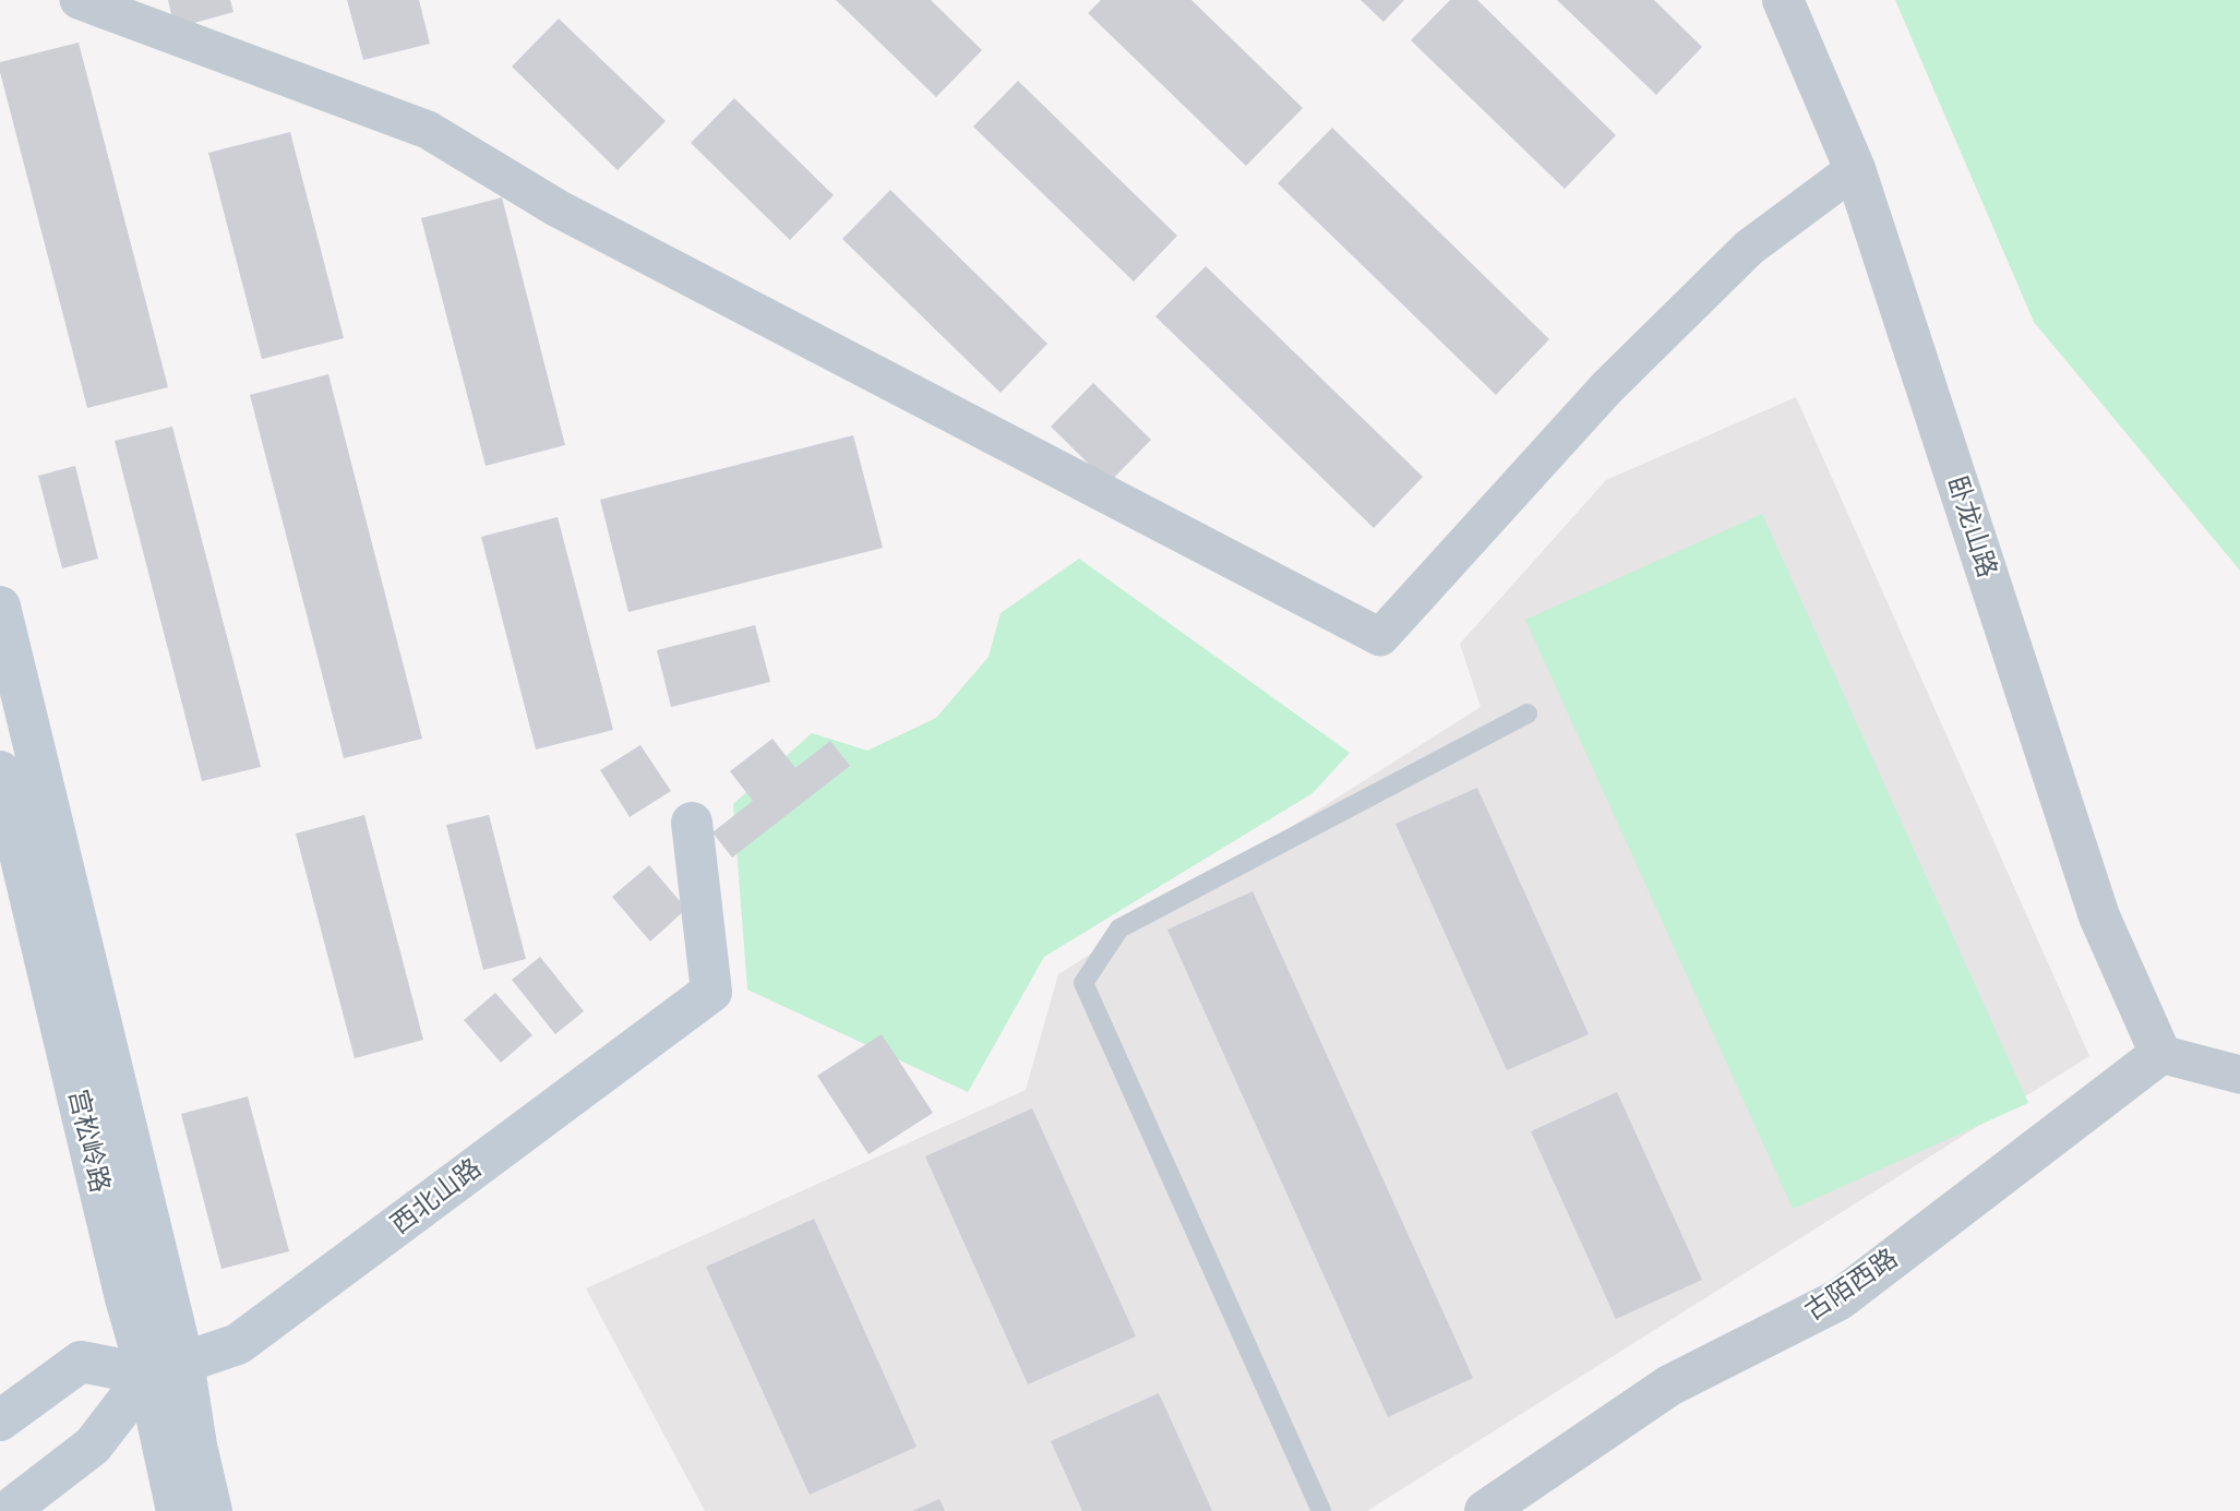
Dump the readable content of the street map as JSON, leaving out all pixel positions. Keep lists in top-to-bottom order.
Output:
{
  "streets": {
    "main road": ["宫松岭路", "西北山路"],
    "street": ["卧龙山路", "古陌西路"]
  },
  "crossings": [
    ["卧龙山路", "古陌西路"],
    ["宫松岭路", "西北山路"]
  ]
}
